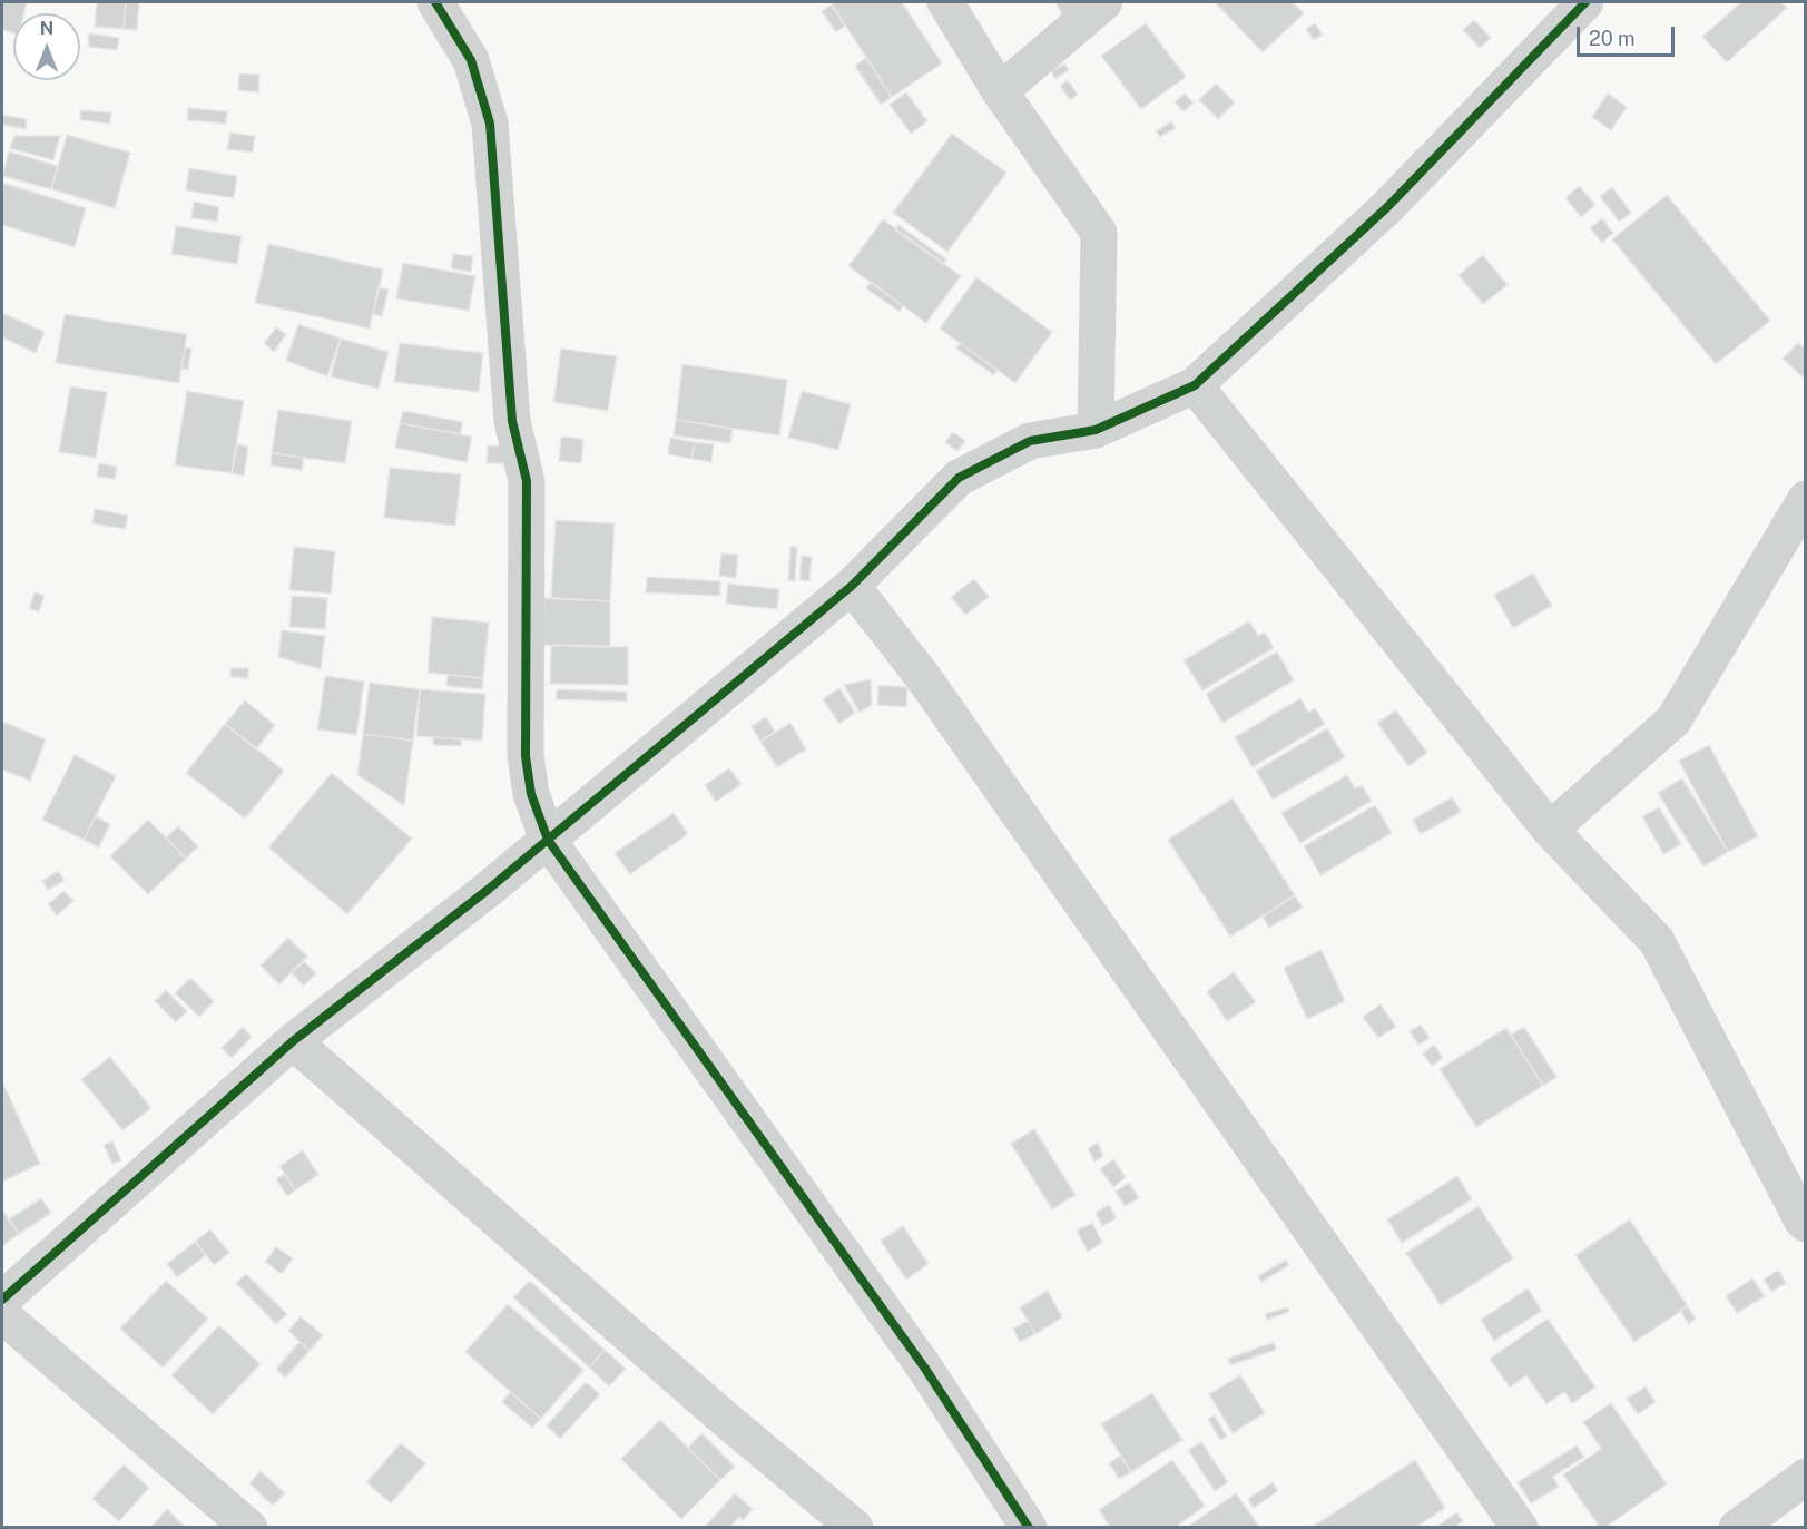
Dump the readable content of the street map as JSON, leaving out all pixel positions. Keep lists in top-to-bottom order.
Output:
{
  "scale_bar": "20 m",
  "north": "top"
}
